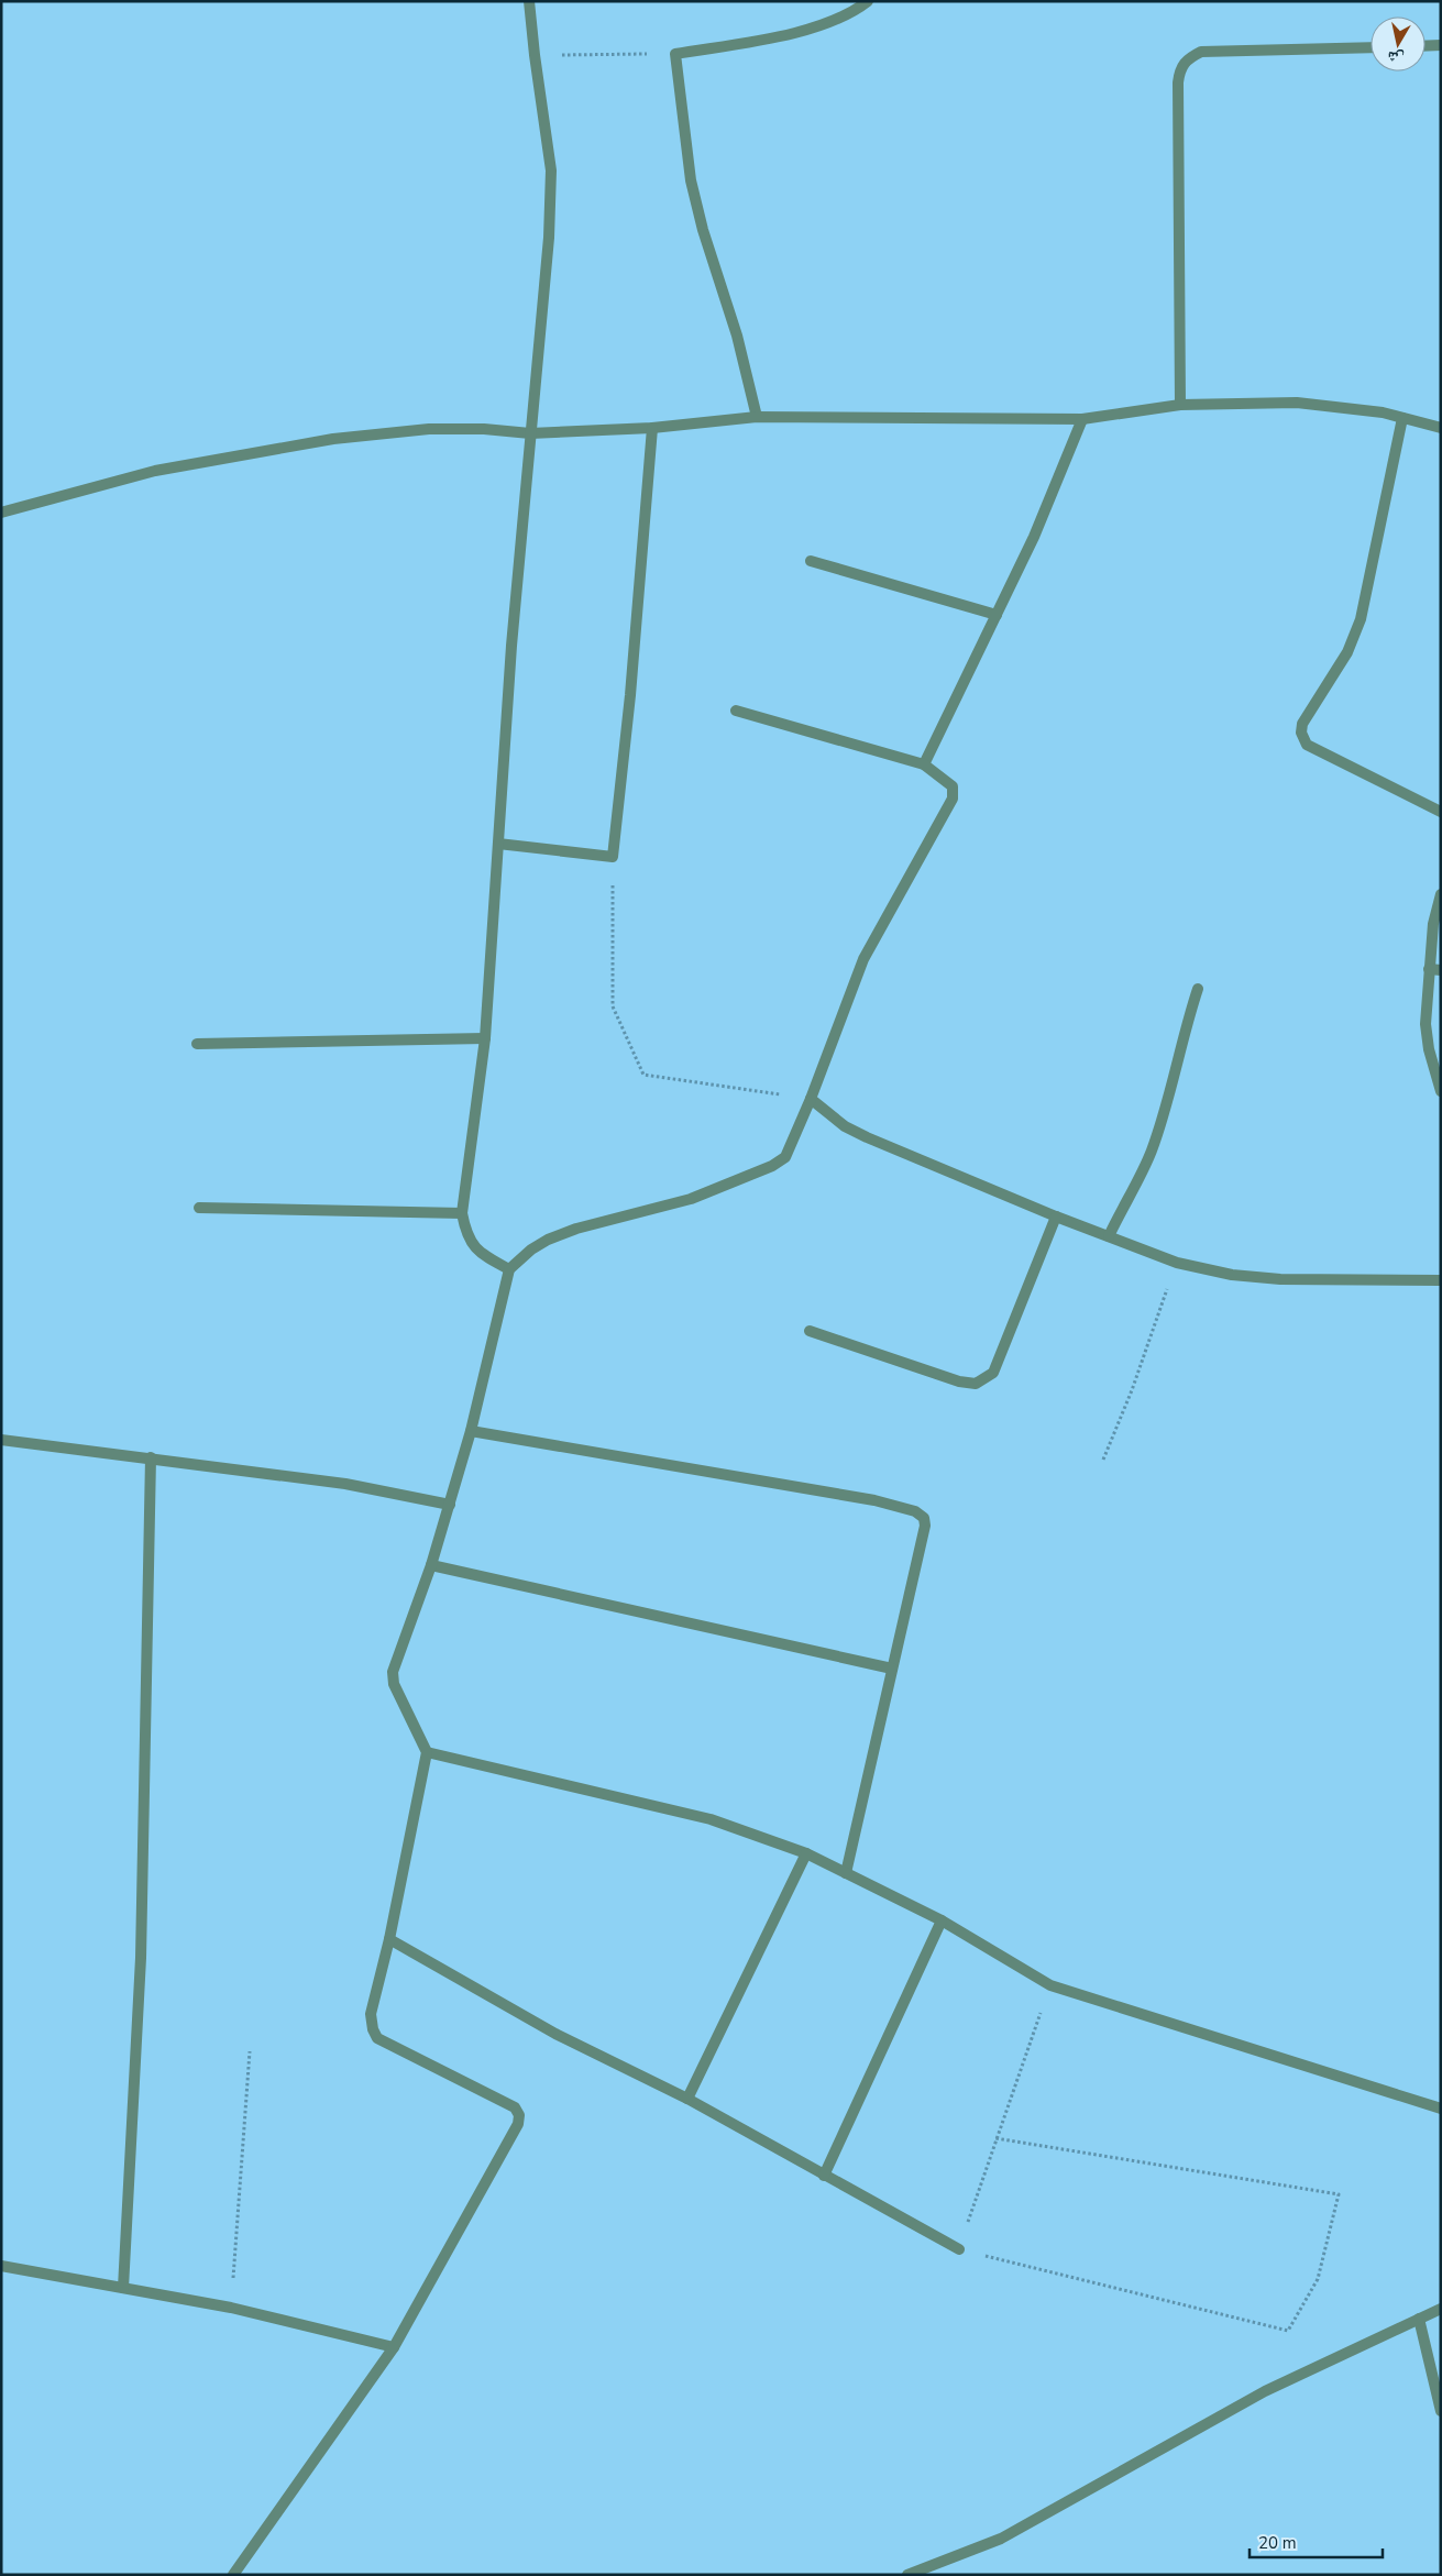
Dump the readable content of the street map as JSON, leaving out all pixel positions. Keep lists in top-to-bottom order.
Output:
{
  "scale_bar": "20 m",
  "north": "bottom"
}
